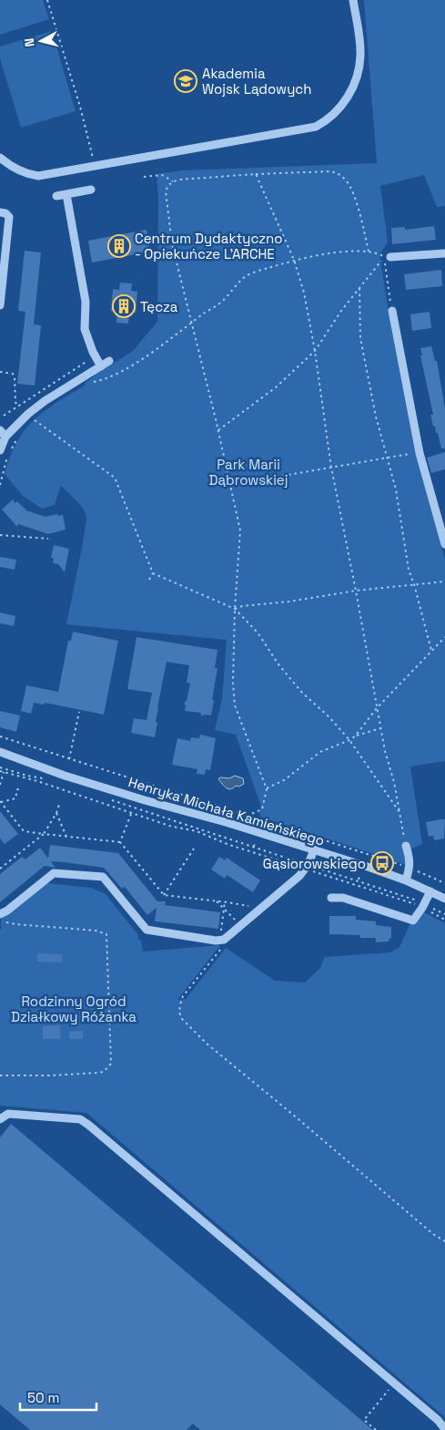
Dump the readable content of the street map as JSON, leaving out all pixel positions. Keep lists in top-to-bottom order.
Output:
{
  "streets": {
    "street": ["Henryka Michała Kamieńskiego"]
  },
  "parks": ["Park Marii Dąbrowskiej", "Rodzinny Ogród Działkowy Różanka"],
  "places": {
    "school or university": ["Akademia Wojsk Lądowych"],
    "building": ["Centrum Dydaktyczno - Opiekuńcze L'ARCHE", "Tęcza"],
    "bus stop": ["Gąsiorowskiego"]
  },
  "scale_bar": "50 m",
  "north": "left"
}
